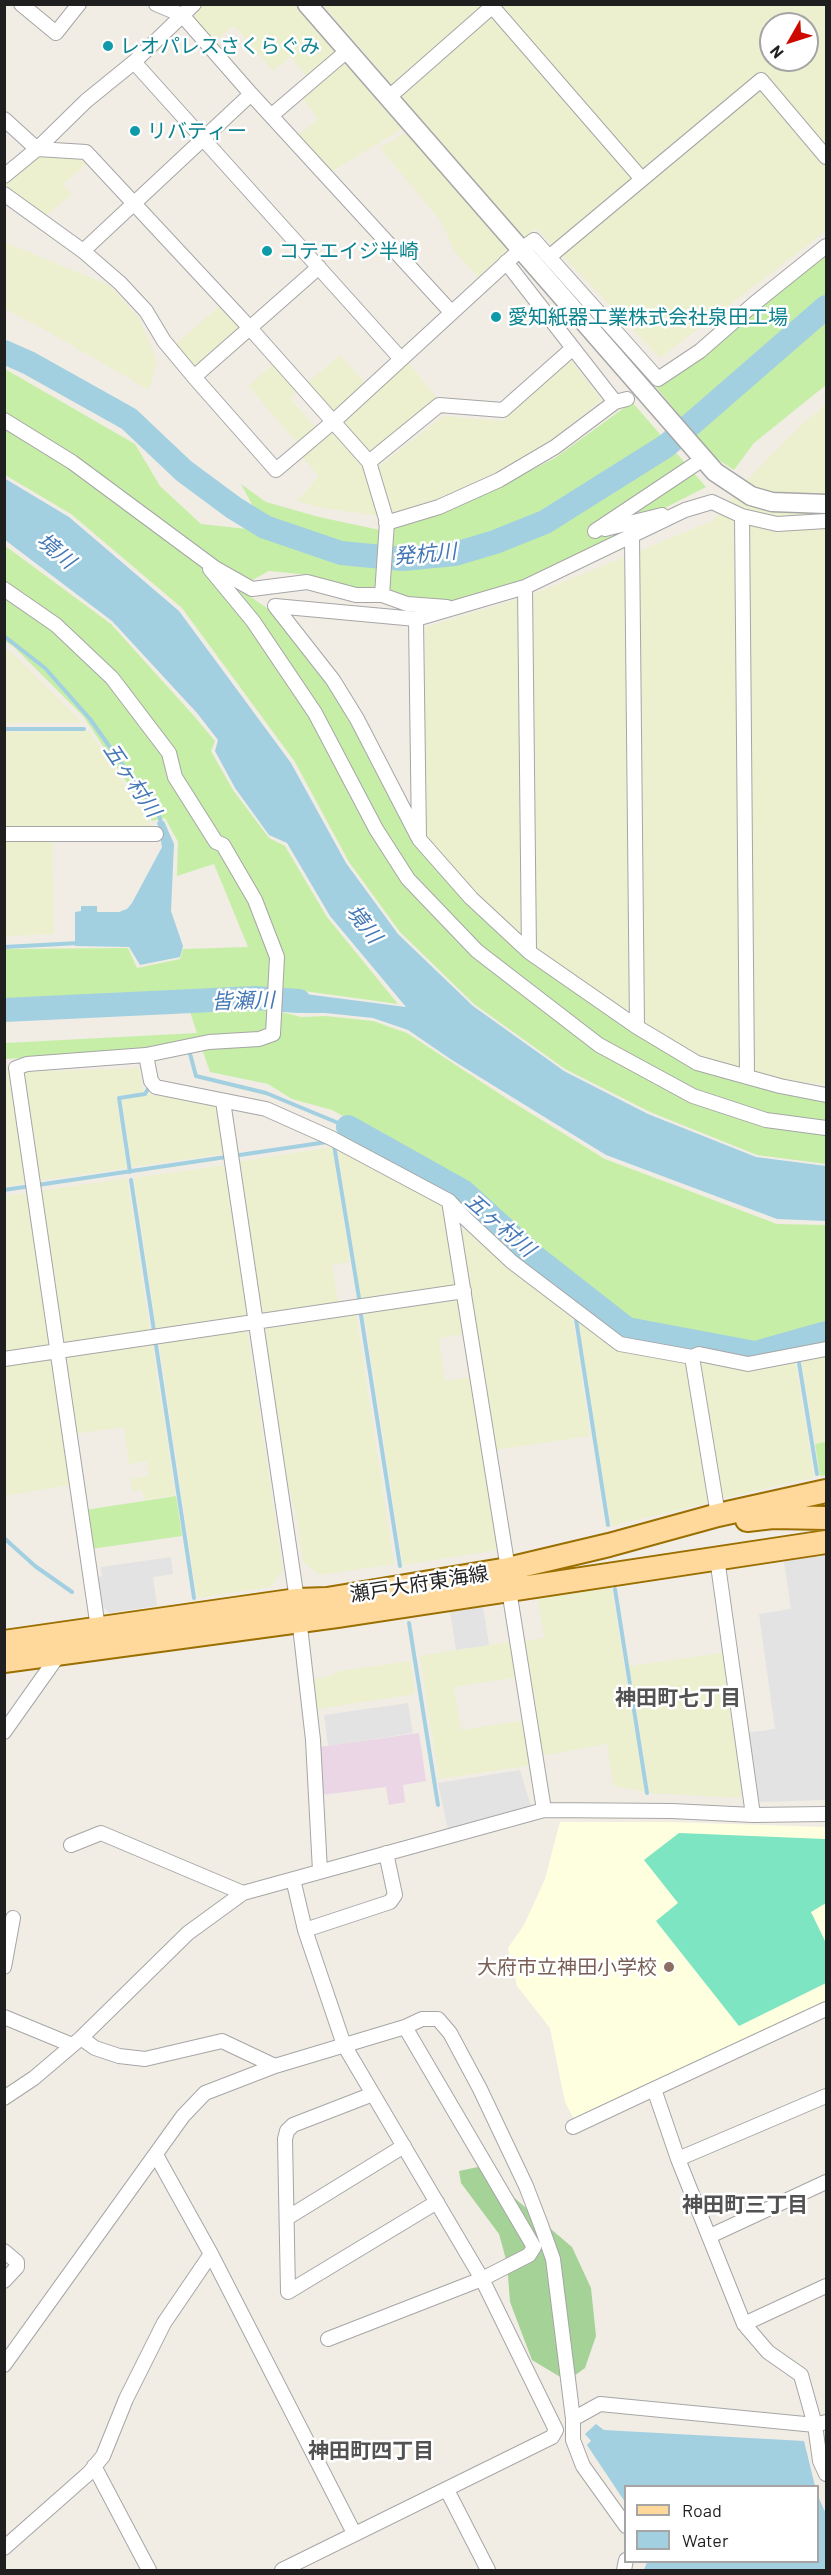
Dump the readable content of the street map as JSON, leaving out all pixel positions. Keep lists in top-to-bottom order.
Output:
{
  "streets": {
    "main road": ["瀬戸大府東海線"]
  },
  "districts": ["神田町七丁目", "神田町三丁目", "神田町四丁目"],
  "water": [
    "境川",
    "発杭川",
    "五ヶ村川",
    "皆瀬川"
  ],
  "places": [
    "レオパレスさくらぐみ",
    "リバティー",
    "コテエイジ半崎",
    "愛知紙器工業株式会社泉田工場",
    "大府市立神田小学校"
  ],
  "legend": ["Road", "Water"],
  "north": "bottom left"
}
